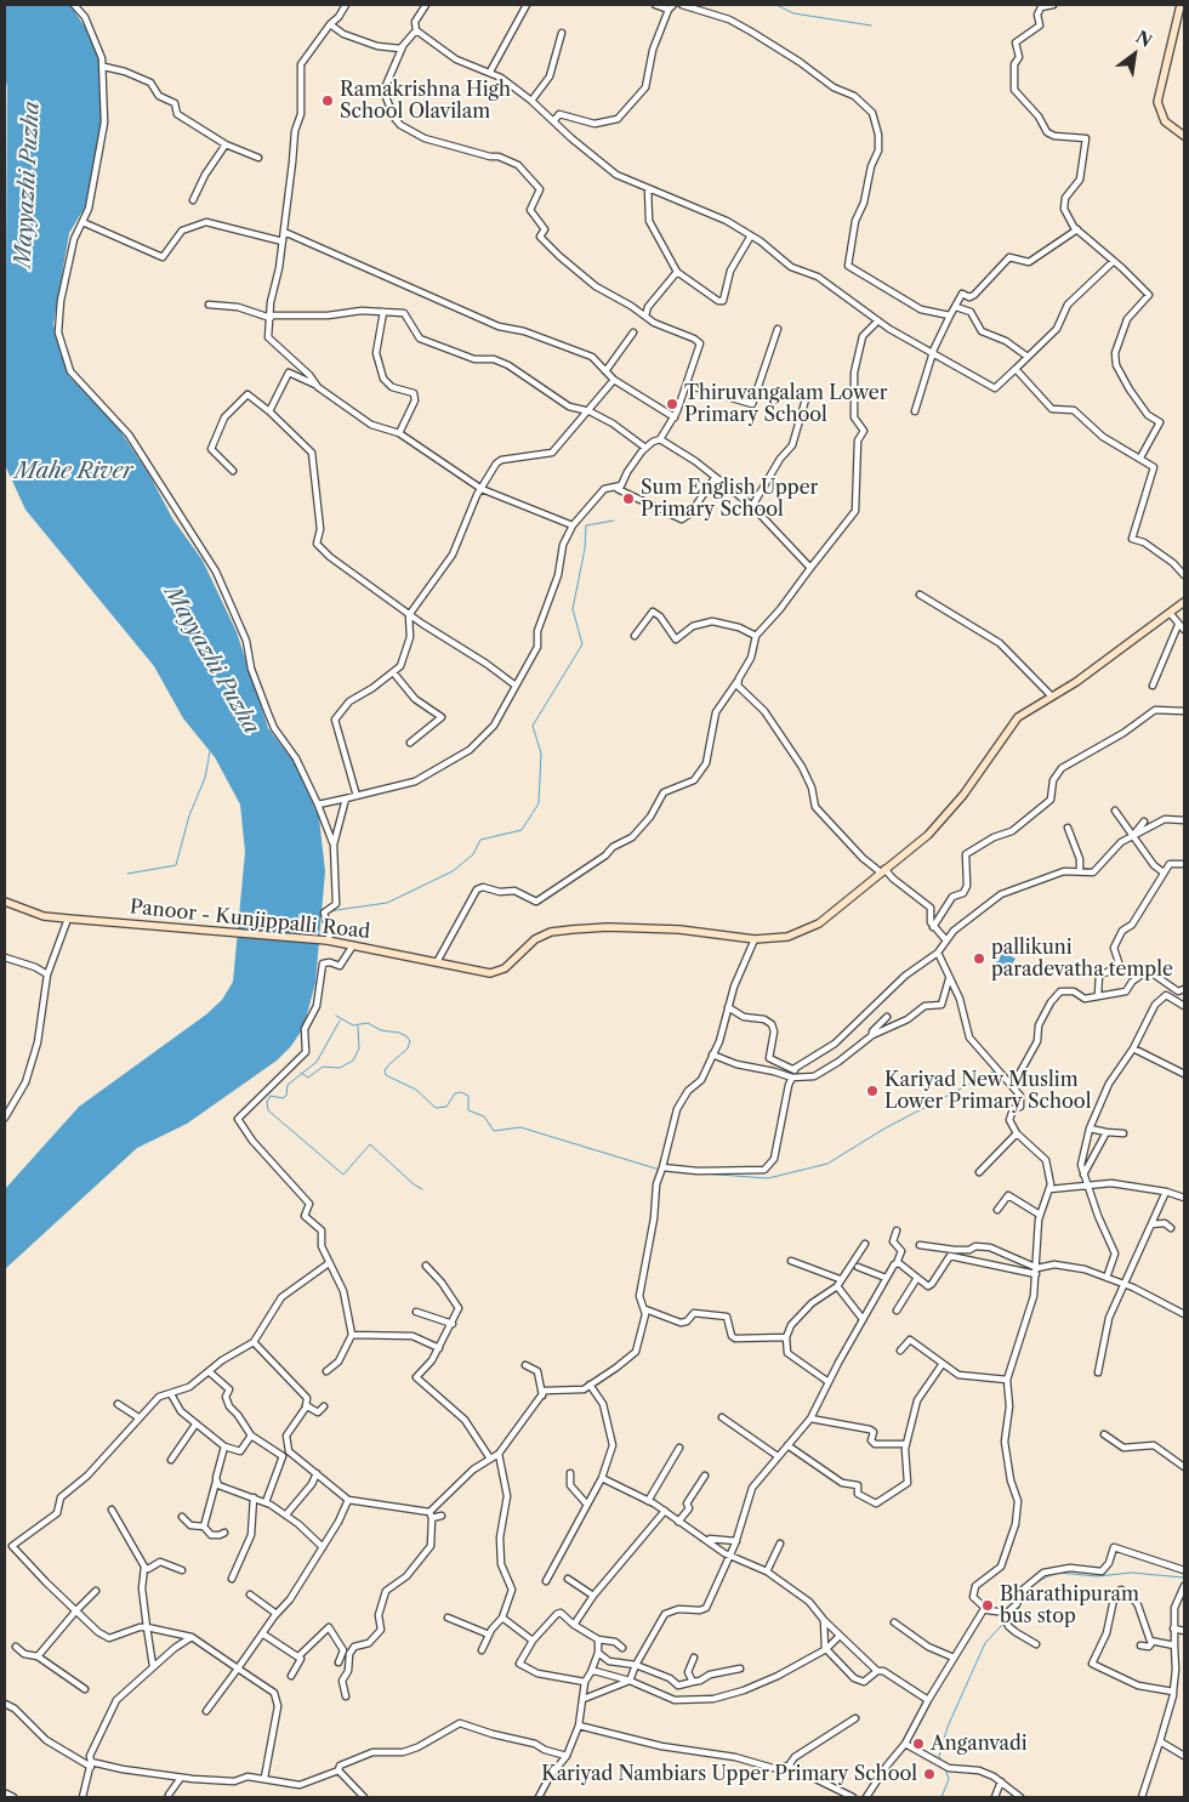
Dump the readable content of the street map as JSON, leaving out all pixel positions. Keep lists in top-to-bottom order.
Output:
{
  "streets": {
    "main road": ["Panoor - Kunjippalli Road"]
  },
  "water": ["Mayyazhi Puzha", "Mahe River"],
  "places": [
    "Ramakrishna High School Olavilam",
    "Thiruvangalam Lower Primary School",
    "Sum English Upper Primary School",
    "pallikuni paradevatha temple",
    "Kariyad New Muslim Lower Primary School",
    "Bharathipuram bus stop",
    "Anganvadi",
    "Kariyad Nambiars Upper Primary School"
  ],
  "north": "top right"
}
